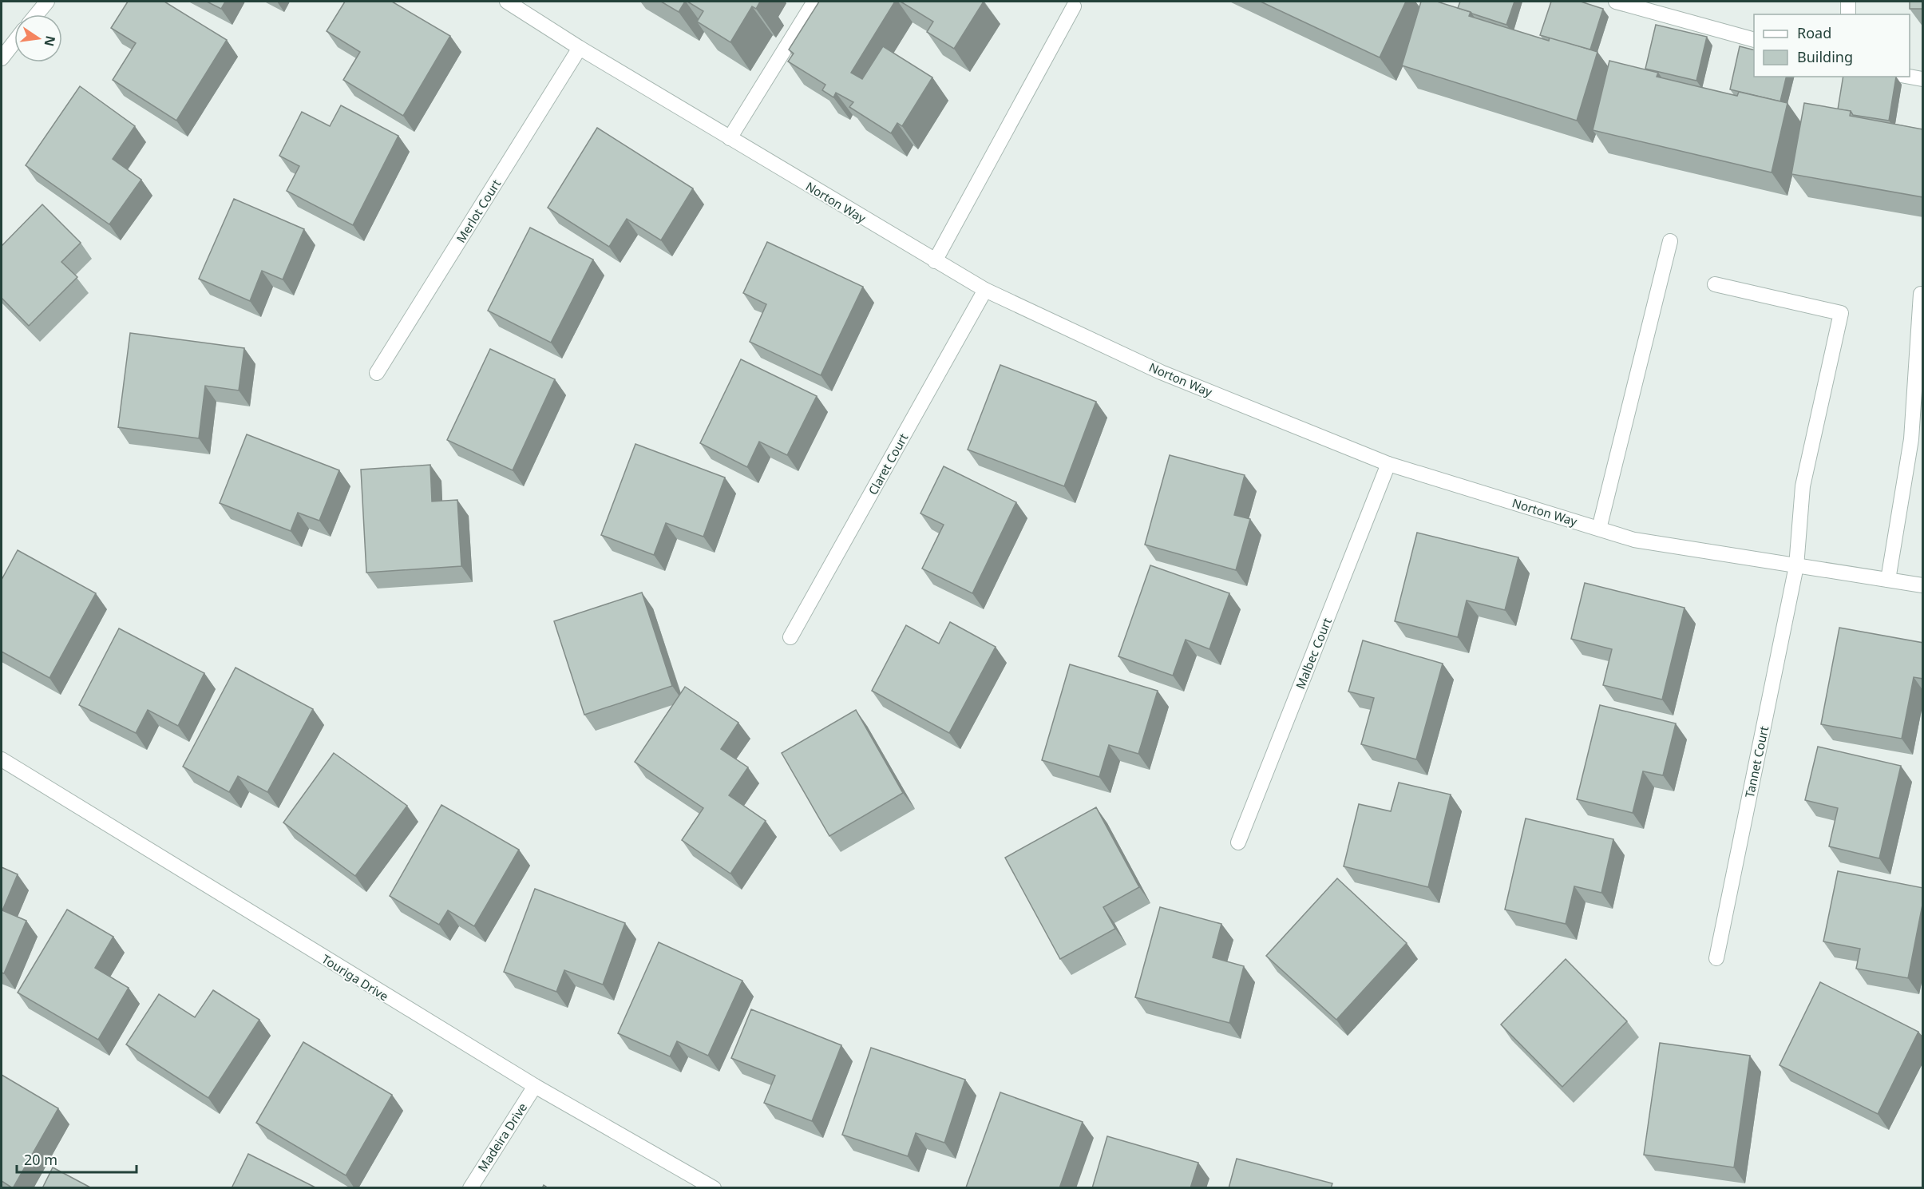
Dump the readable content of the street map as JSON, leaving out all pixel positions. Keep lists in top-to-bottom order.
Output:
{
  "streets": {
    "street": [
      "Norton Way",
      "Merlot Court",
      "Claret Court",
      "Malbec Court",
      "Tannet Court",
      "Touriga Drive",
      "Madeira Drive"
    ]
  },
  "crossings": [
    ["Norton Way", "Merlot Court"],
    ["Norton Way", "Claret Court"],
    ["Norton Way", "Malbec Court"],
    ["Norton Way", "Tannet Court"],
    ["Touriga Drive", "Madeira Drive"]
  ],
  "legend": ["Road", "Building"],
  "scale_bar": "20 m",
  "north": "right"
}
